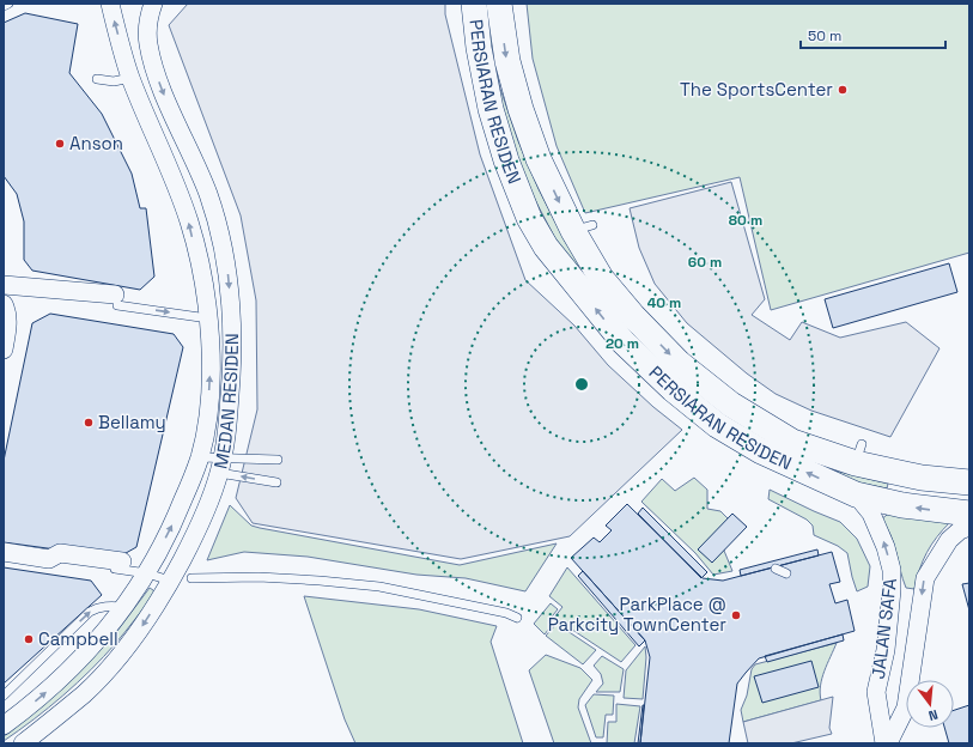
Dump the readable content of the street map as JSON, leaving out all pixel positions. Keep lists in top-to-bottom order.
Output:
{
  "streets": {
    "street": ["PERSIARAN RESIDEN", "MEDAN RESIDEN", "JALAN SAFA"]
  },
  "crossings": [
    ["PERSIARAN RESIDEN", "JALAN SAFA"]
  ],
  "places": [
    "The SportsCenter",
    "Anson",
    "Bellamy",
    "ParkPlace @ Parkcity TownCenter",
    "Campbell"
  ],
  "scale_bar": "50 m",
  "north": "bottom",
  "rings": [
    "80 m",
    "60 m",
    "40 m",
    "20 m"
  ]
}
